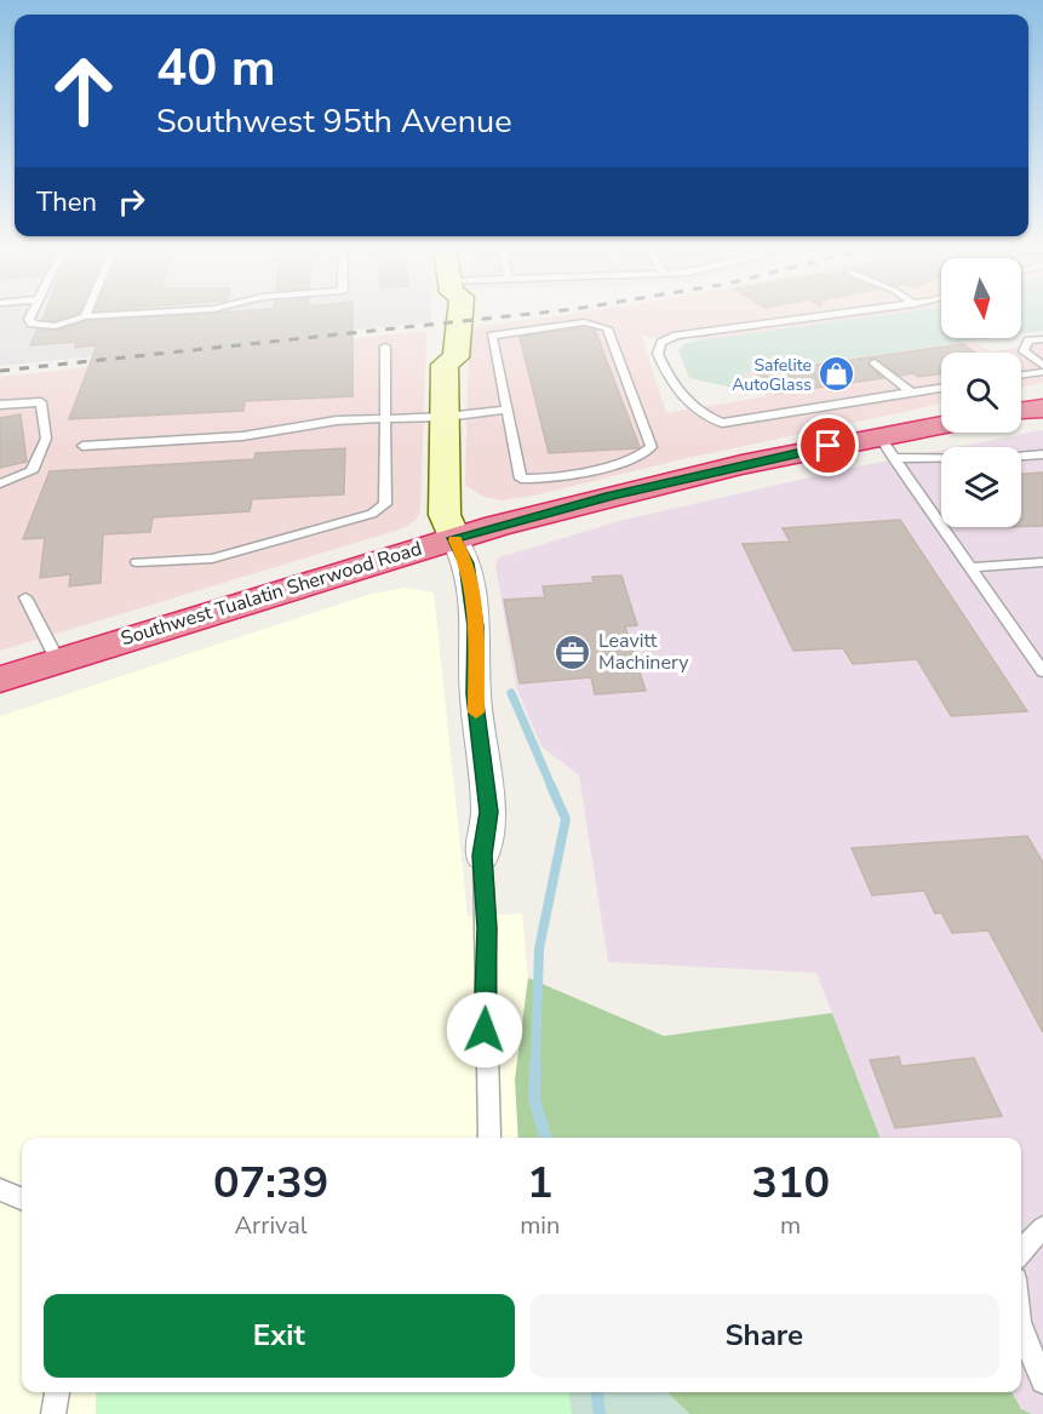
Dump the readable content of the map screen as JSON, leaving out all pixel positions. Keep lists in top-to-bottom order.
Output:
{
  "streets": {
    "highway": ["Southwest Tualatin Sherwood Road"]
  },
  "places": {
    "shop": ["Safelite AutoGlass"],
    "office": ["Leavitt Machinery"]
  },
  "north": "bottom",
  "page": {
    "turn": ["40 m", "Southwest 95th Avenue"],
    "then": "Then",
    "eta": [
      "07:39",
      "Arrival",
      "1",
      "min",
      "310",
      "m"
    ],
    "buttons": ["Exit", "Share"]
  }
}
